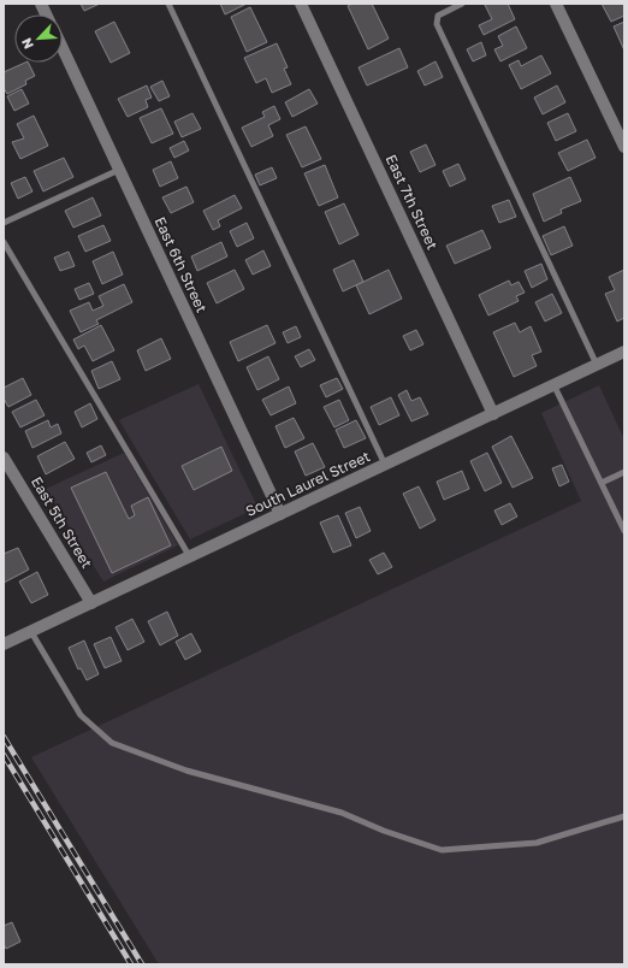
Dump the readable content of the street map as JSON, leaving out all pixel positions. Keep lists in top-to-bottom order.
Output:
{
  "streets": {
    "street": [
      "East 7th Street",
      "East 6th Street",
      "South Laurel Street",
      "East 5th Street"
    ]
  },
  "crossings": [
    ["East 7th Street", "South Laurel Street"],
    ["East 6th Street", "South Laurel Street"],
    ["South Laurel Street", "East 5th Street"]
  ],
  "north": "bottom left"
}
